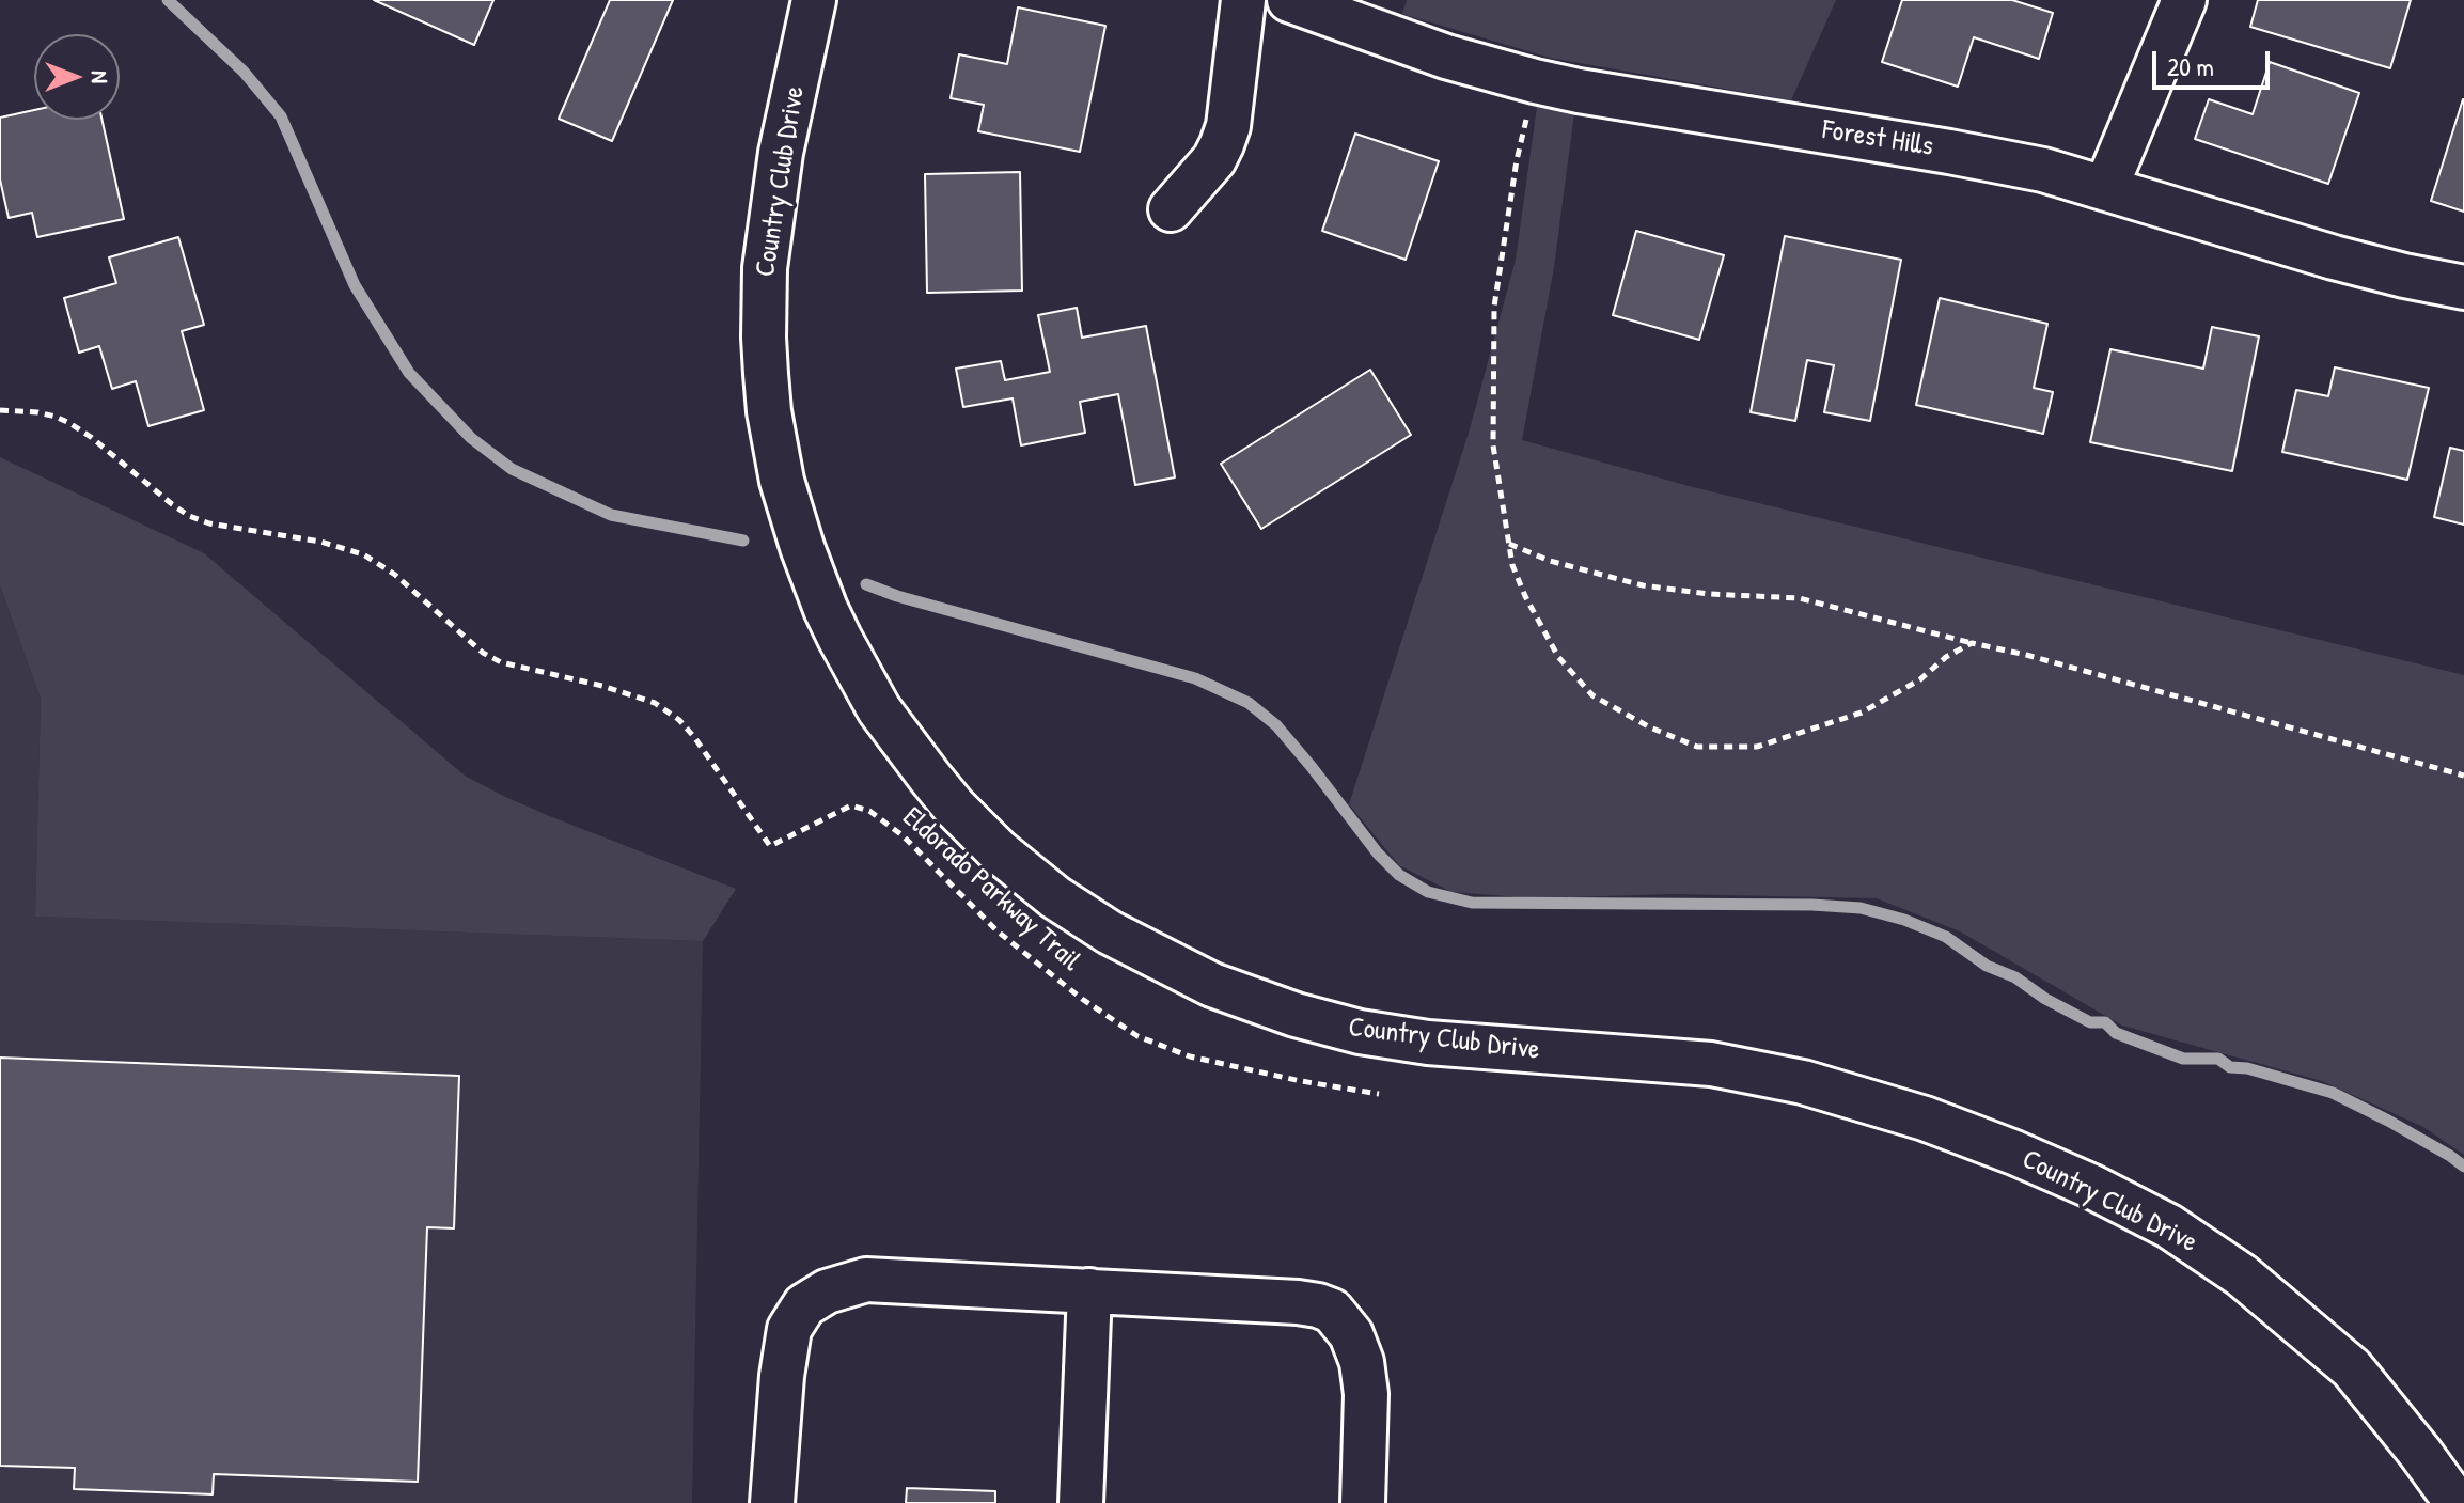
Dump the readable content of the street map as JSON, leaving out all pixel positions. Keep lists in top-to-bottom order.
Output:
{
  "streets": {
    "street": ["Forest Hills", "Country Club Drive"],
    "path": ["Eldorado Parkway Trail"]
  },
  "scale_bar": "20 m",
  "north": "right"
}
